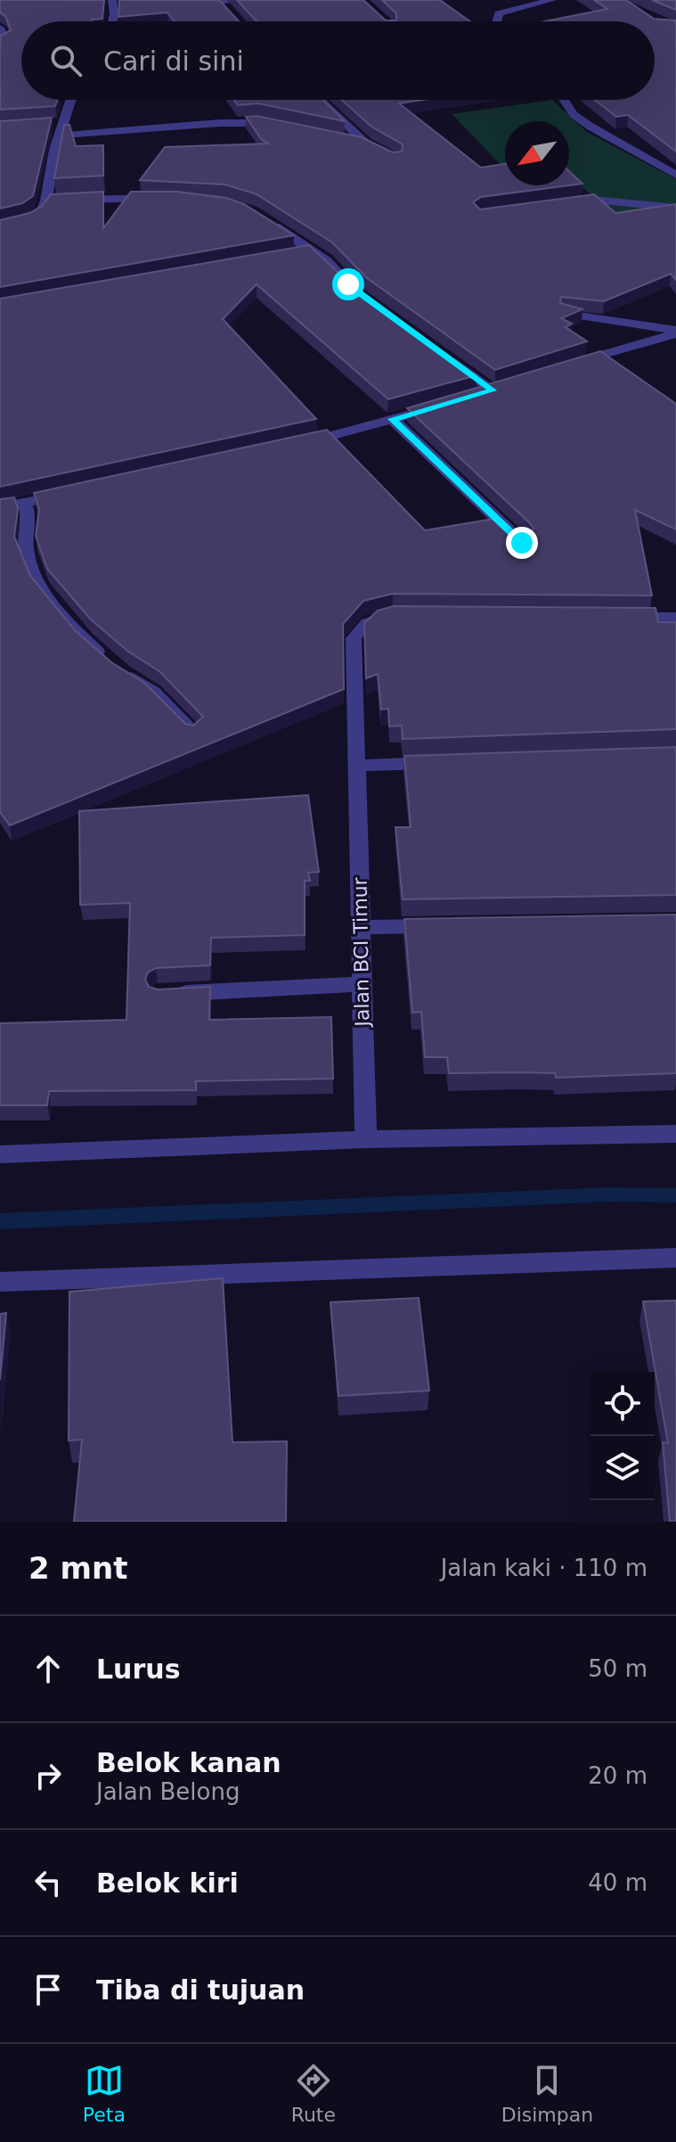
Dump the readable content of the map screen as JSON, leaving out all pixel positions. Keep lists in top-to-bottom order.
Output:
{
  "streets": {
    "street": ["Jalan BCI Timur"]
  },
  "north": "bottom left",
  "page": {
    "search": "Cari di sini",
    "heading": ["2 mnt", "Jalan kaki · 110 m"],
    "list": [
      ["Lurus", "50 m"],
      ["Belok kanan", "Jalan Belong", "20 m"],
      ["Belok kiri", "40 m"],
      "Tiba di tujuan"
    ],
    "nav": ["Peta", "Rute", "Disimpan"]
  }
}
